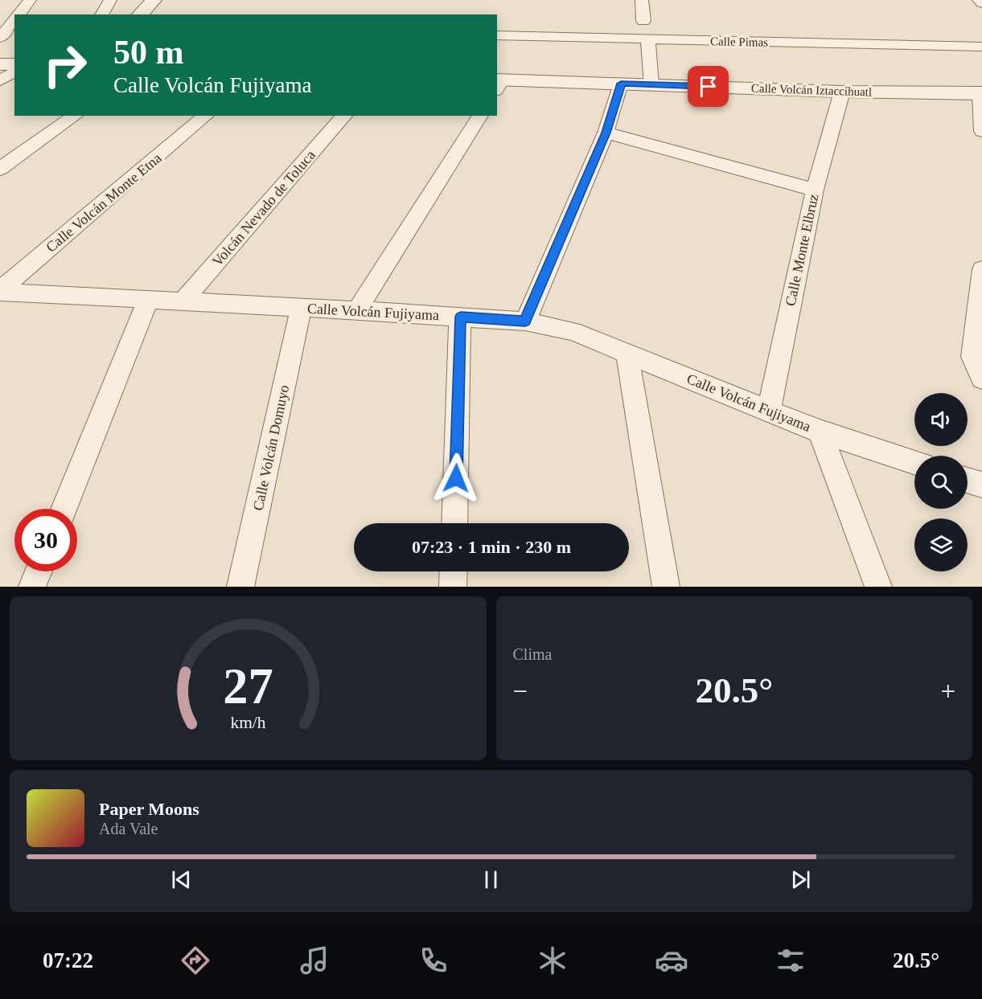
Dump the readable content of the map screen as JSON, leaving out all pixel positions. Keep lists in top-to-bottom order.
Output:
{
  "streets": {
    "street": [
      "Calle Pimas",
      "Calle Volcán Iztaccíhuatl",
      "Calle Volcán Monte Etna",
      "Volcán Nevado de Toluca",
      "Calle Monte Elbruz",
      "Calle Volcán Fujiyama",
      "Calle Volcán Domuyo"
    ]
  },
  "crossings": [
    ["Calle Volcán Iztaccíhuatl", "Calle Monte Elbruz"],
    ["Calle Volcán Monte Etna", "Calle Volcán Fujiyama"],
    ["Volcán Nevado de Toluca", "Calle Volcán Fujiyama"],
    ["Calle Monte Elbruz", "Calle Volcán Fujiyama"],
    ["Calle Volcán Fujiyama", "Calle Volcán Domuyo"]
  ],
  "page": {
    "turn": ["50 m", "Calle Volcán Fujiyama"],
    "limit": "30",
    "trip": "07:23 · 1 min · 230 m",
    "tile": "Clima",
    "heat": ["−", "20.5°", "+"],
    "song": ["Paper Moons", "Ada Vale"],
    "tabs": ["07:22", "20.5°"],
    "gauge": ["27", "km/h"]
  }
}
